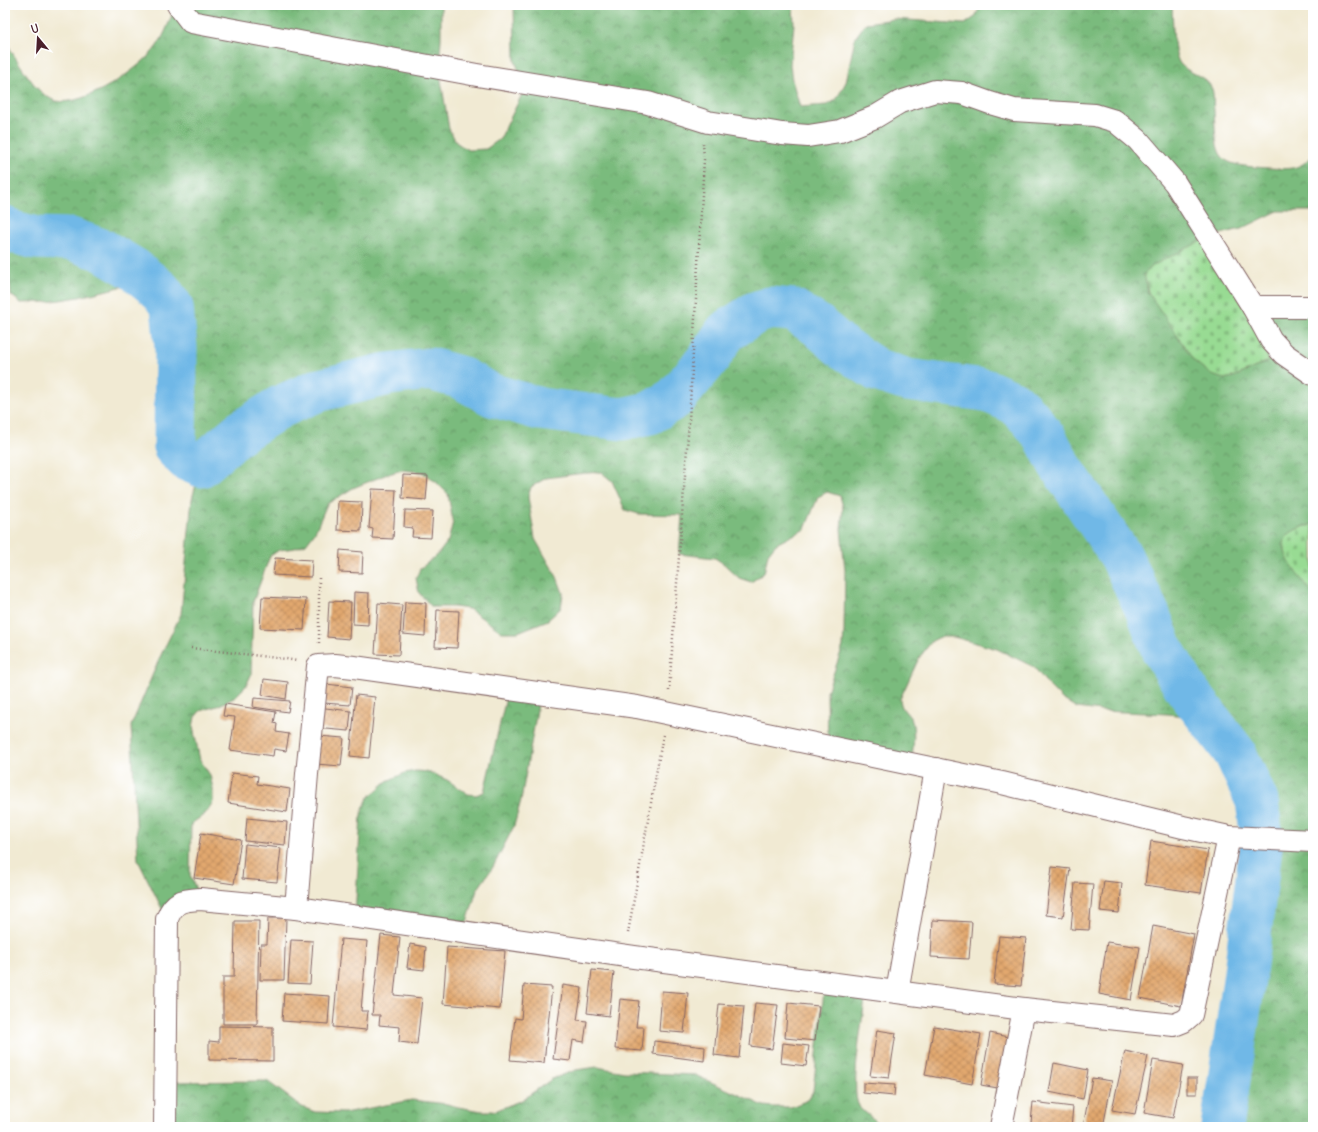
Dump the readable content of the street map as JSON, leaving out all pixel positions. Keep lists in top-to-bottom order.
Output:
{
  "north": "top"
}
